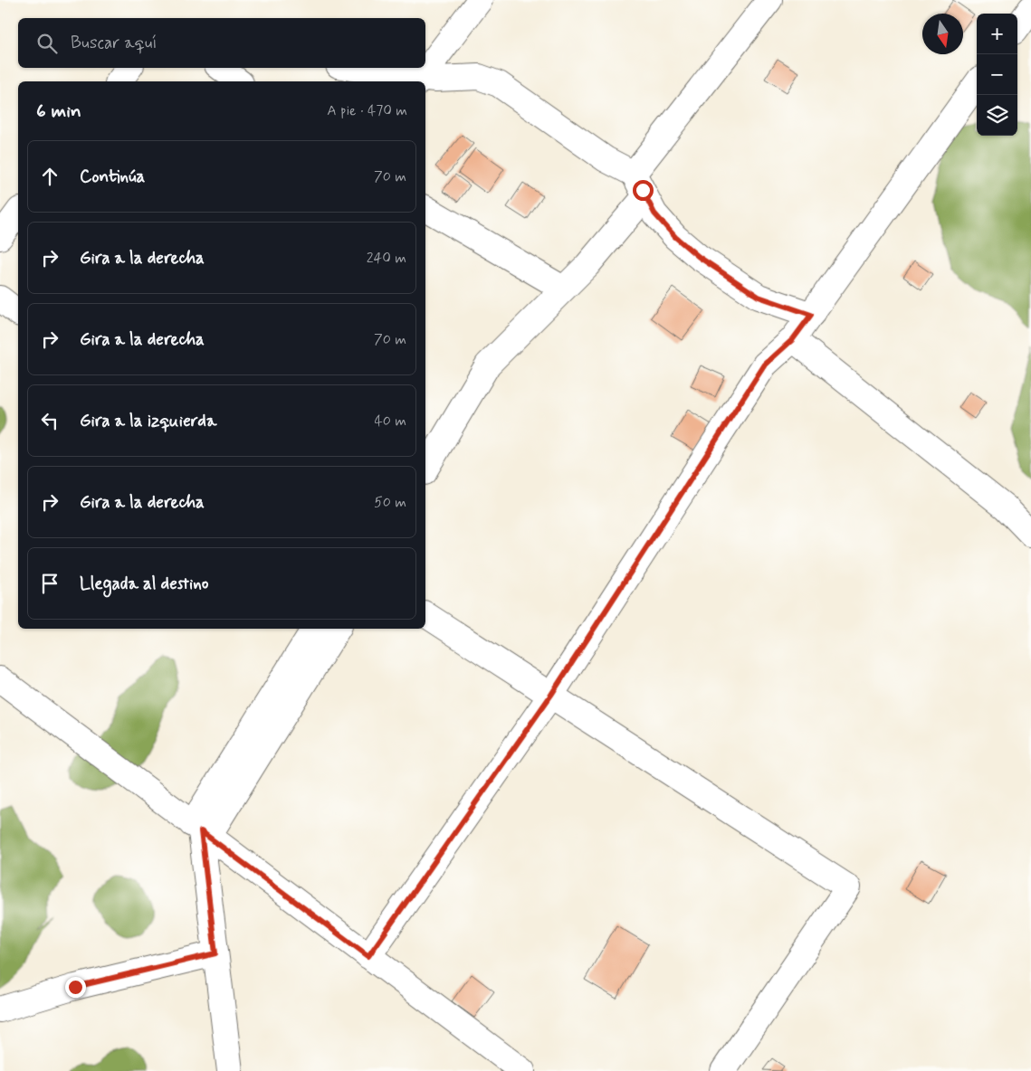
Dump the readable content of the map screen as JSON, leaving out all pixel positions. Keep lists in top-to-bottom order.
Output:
{
  "north": "bottom",
  "page": {
    "map_buttons": ["+", "−"],
    "search": "Buscar aquí",
    "heading": ["6 min", "A pie · 470 m"],
    "list": [
      ["Continúa", "70 m"],
      ["Gira a la derecha", "240 m"],
      ["Gira a la derecha", "70 m"],
      ["Gira a la izquierda", "40 m"],
      ["Gira a la derecha", "50 m"],
      "Llegada al destino"
    ]
  }
}
